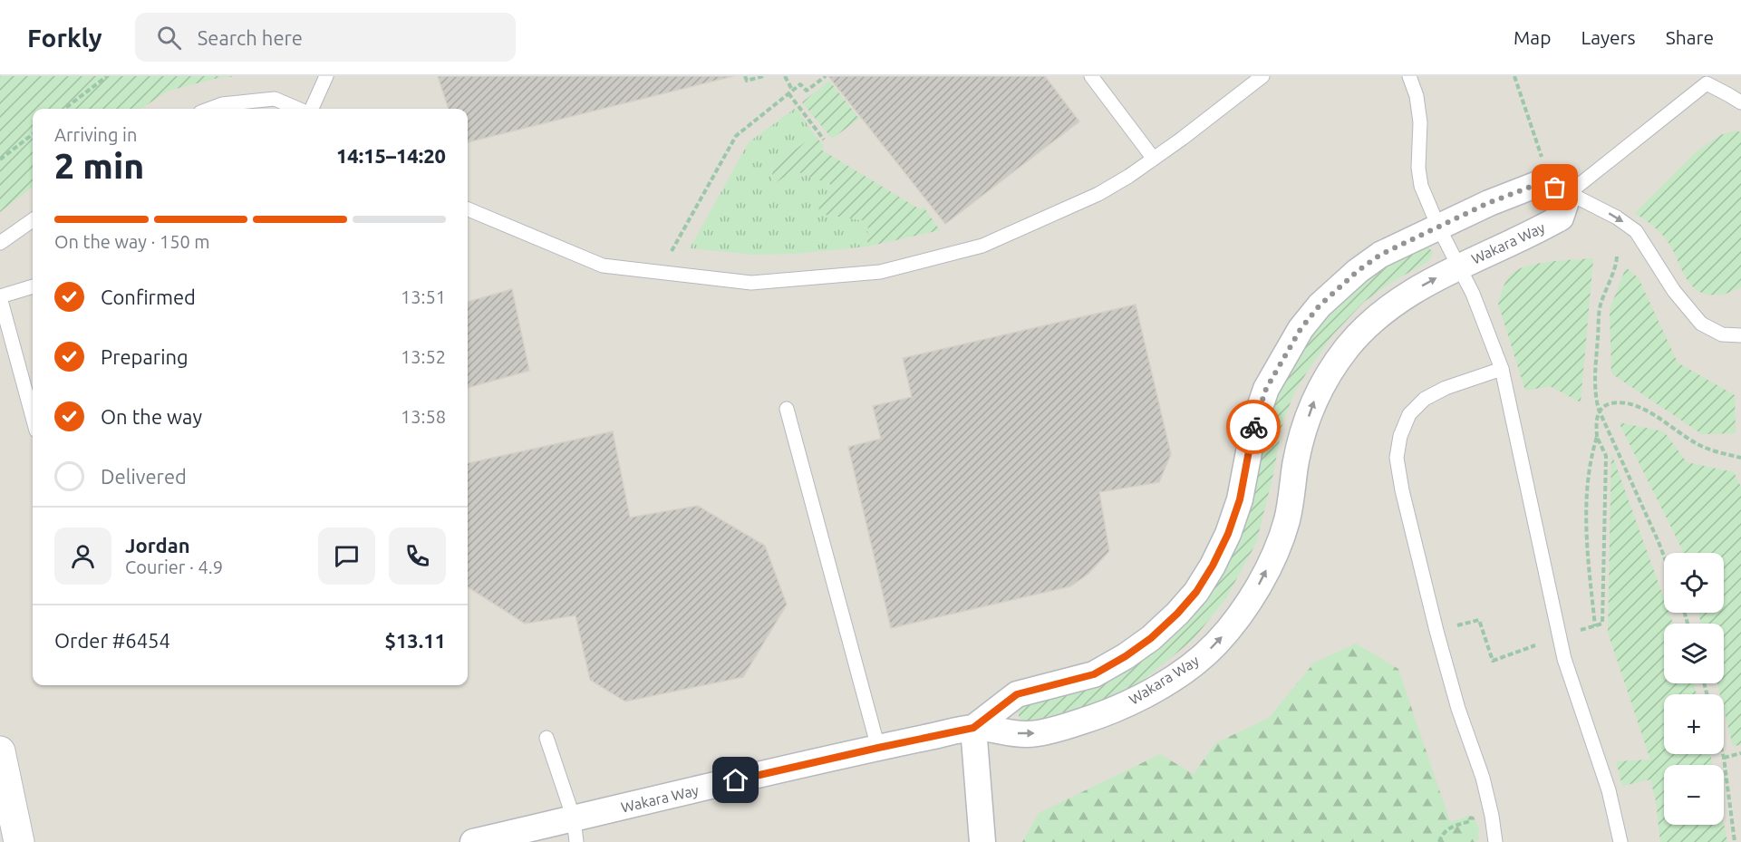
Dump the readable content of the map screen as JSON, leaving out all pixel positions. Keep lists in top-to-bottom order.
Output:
{
  "streets": {
    "street": ["Wakara Way"]
  },
  "page": {
    "header": "Forkly",
    "search": "Search here",
    "nav": ["Map", "Layers", "Share"],
    "heading": ["2 min", "Arriving in", "14:15–14:20"],
    "panel": [
      "Jordan",
      "Courier · 4.9",
      "Order #6454",
      "$13.11"
    ],
    "bar": "On the way · 150 m",
    "list": [
      ["Confirmed", "13:51"],
      ["Preparing", "13:52"],
      ["On the way", "13:58"],
      "Delivered"
    ],
    "map_buttons": ["+", "−"]
  }
}
